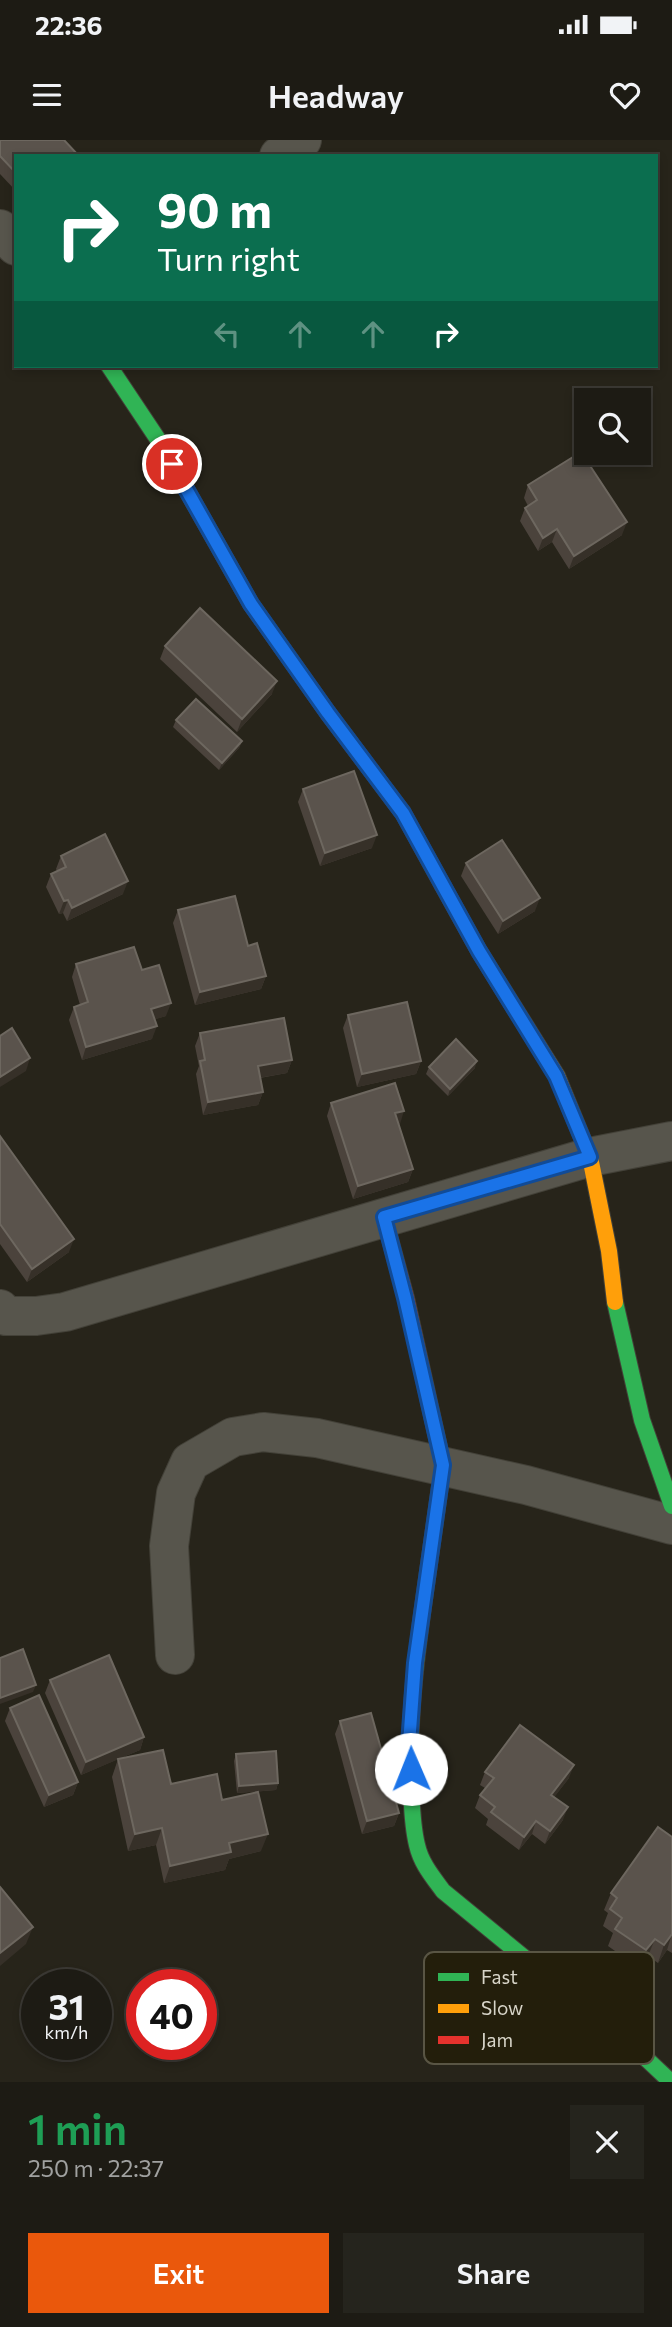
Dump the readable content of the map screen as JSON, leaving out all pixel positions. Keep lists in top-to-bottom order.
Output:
{
  "legend": ["Fast", "Slow", "Jam"],
  "page": {
    "status": "22:36",
    "header": "Headway",
    "turn": ["90 m", "Turn right"],
    "speed": "31 km/h",
    "limit": "40",
    "heading": ["1 min", "250 m · 22:37"],
    "buttons": ["Exit", "Share"]
  }
}
